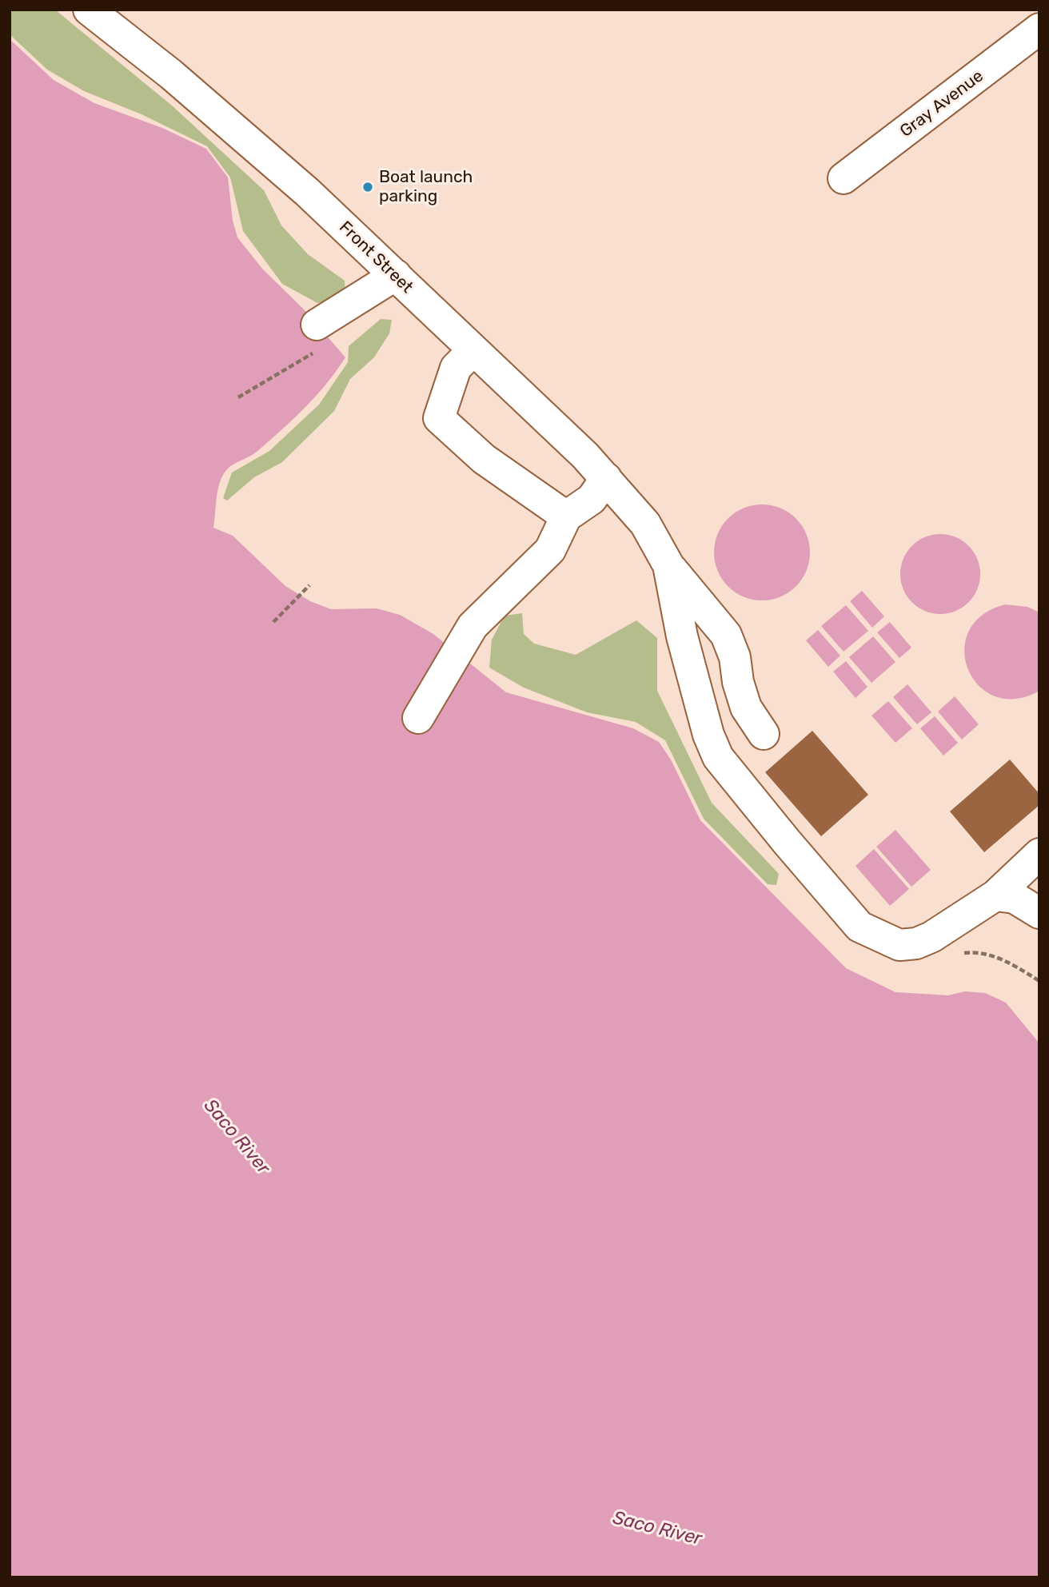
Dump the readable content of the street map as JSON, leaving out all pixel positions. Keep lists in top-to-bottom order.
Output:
{
  "streets": {
    "street": ["Gray Avenue", "Front Street"]
  },
  "water": ["Saco River"],
  "places": ["Boat launch parking"]
}
